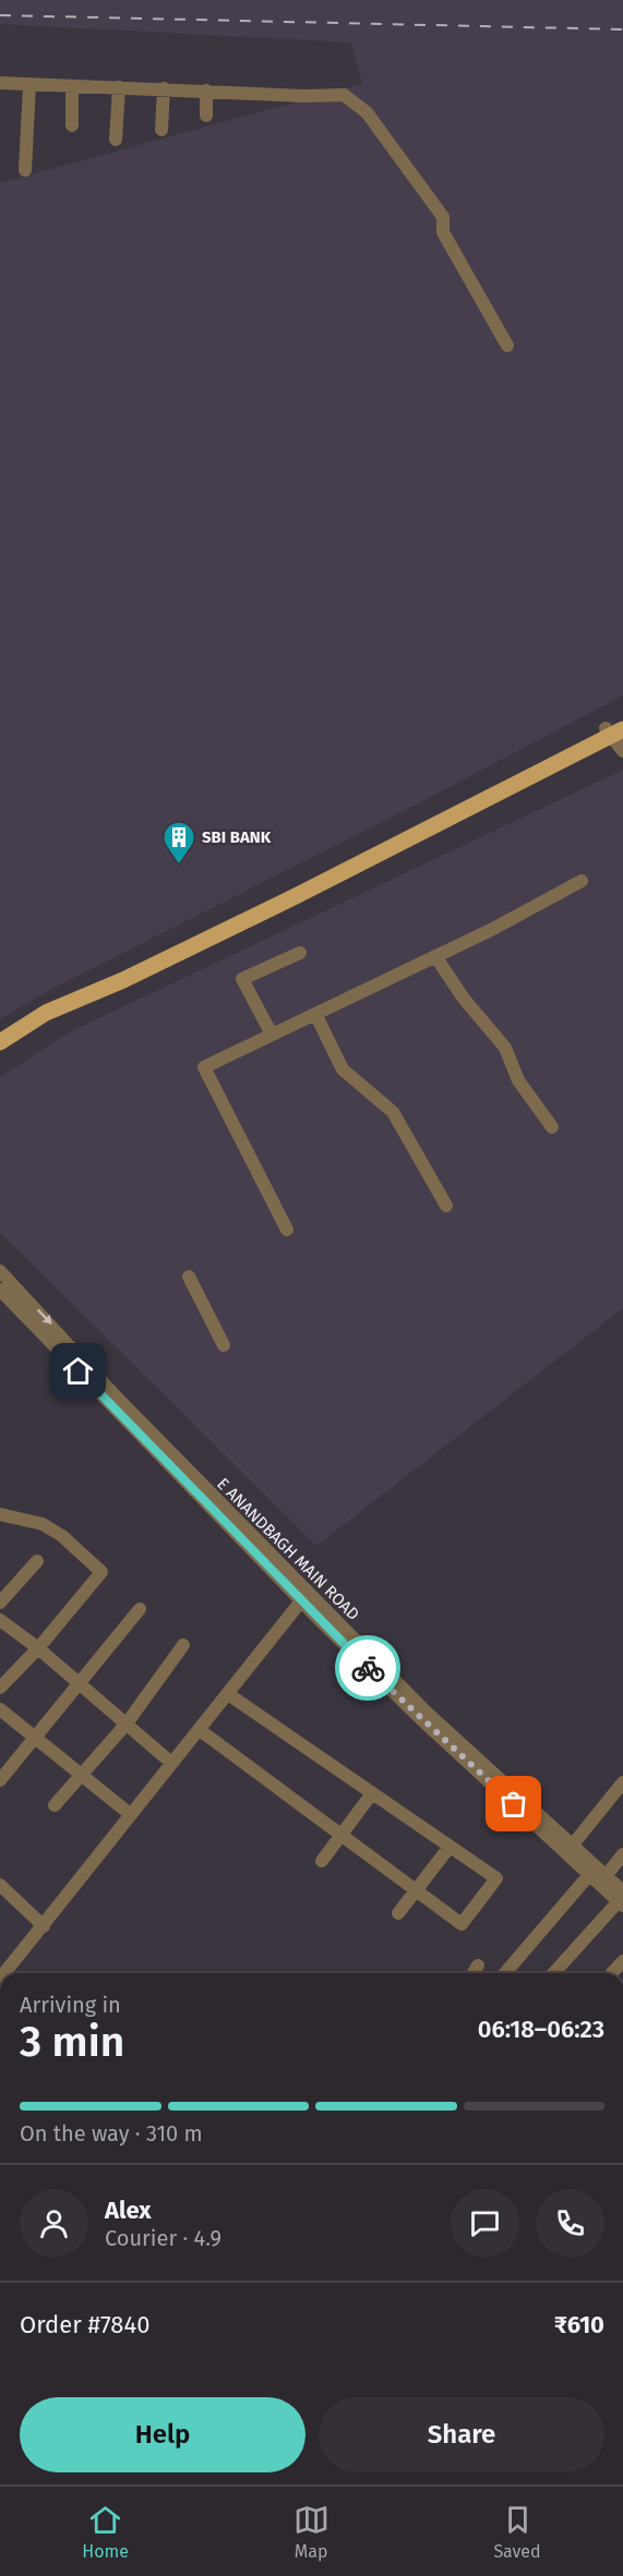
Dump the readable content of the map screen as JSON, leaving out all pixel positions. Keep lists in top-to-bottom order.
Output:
{
  "streets": {
    "street": ["E ANANDBAGH MAIN ROAD"]
  },
  "places": {
    "building": ["SBI BANK"]
  },
  "page": {
    "heading": ["3 min", "Arriving in", "06:18–06:23"],
    "panel": [
      "Alex",
      "Courier · 4.9",
      "Order #7840",
      "₹610"
    ],
    "bar": "On the way · 310 m",
    "buttons": ["Help", "Share"],
    "tabs": ["Home", "Map", "Saved"]
  }
}
